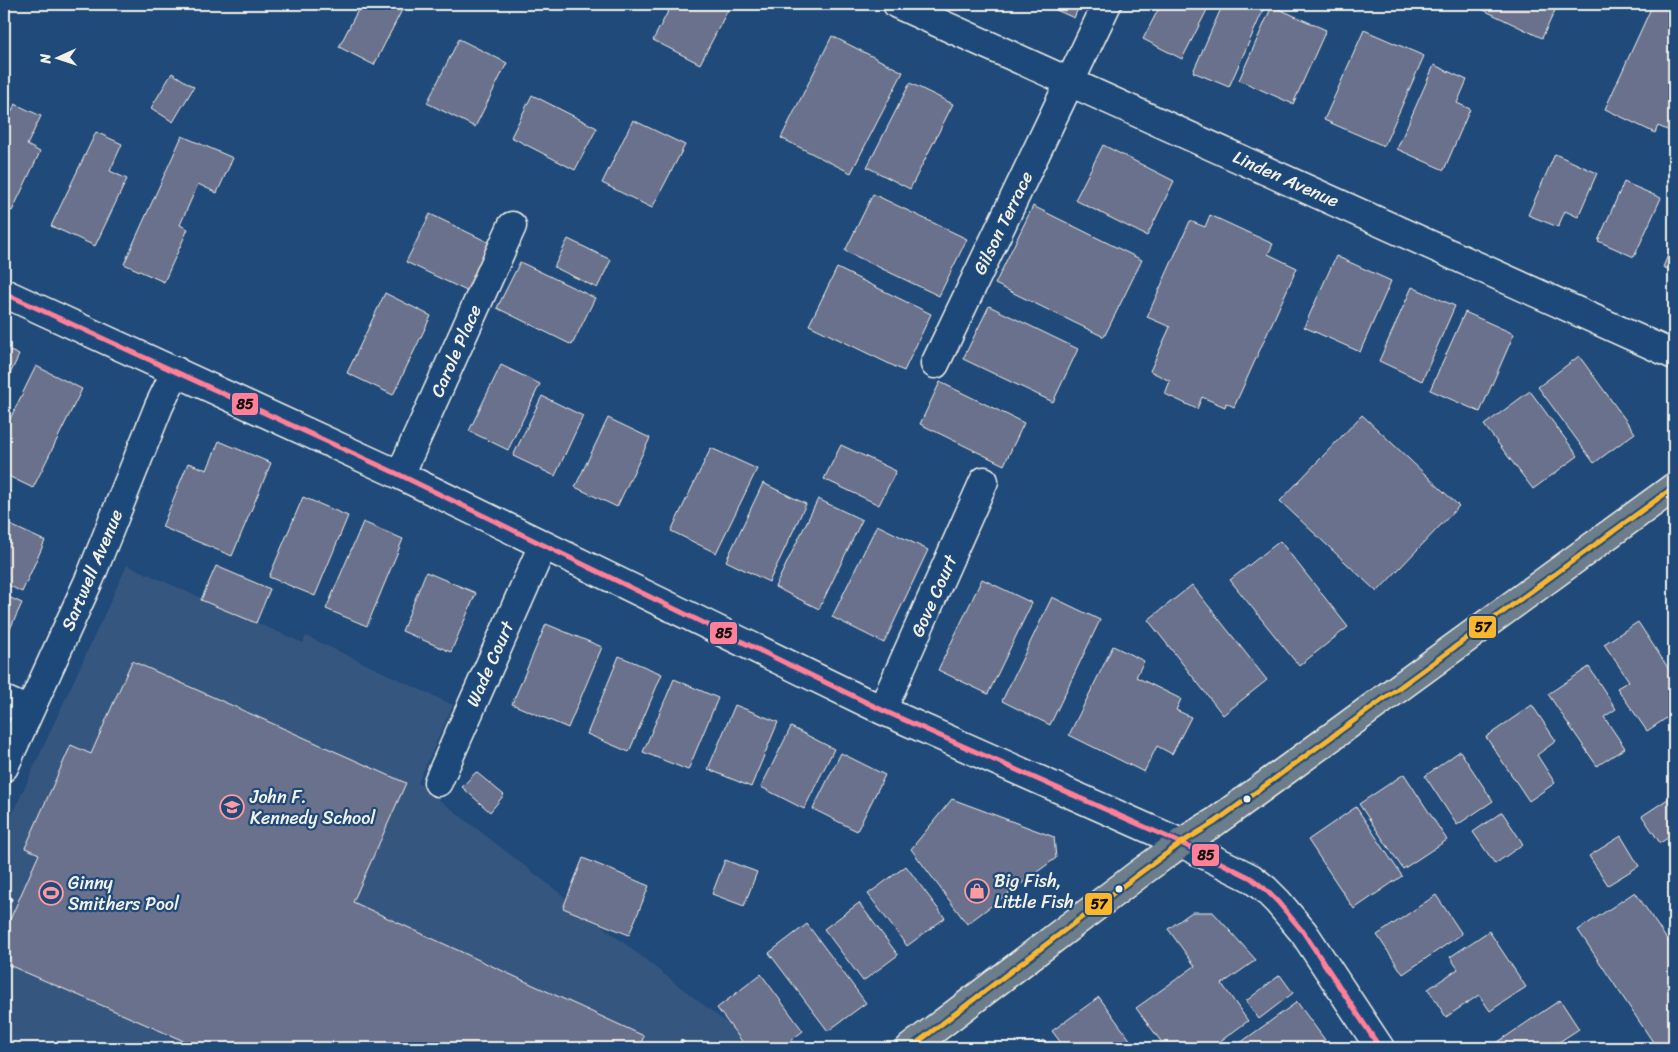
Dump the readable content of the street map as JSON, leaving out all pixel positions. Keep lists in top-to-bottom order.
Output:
{
  "streets": {
    "street": [
      "Linden Avenue",
      "Gilson Terrace",
      "Carole Place",
      "Sartwell Avenue",
      "Gove Court",
      "Wade Court"
    ]
  },
  "crossings": [
    ["Linden Avenue", "Gilson Terrace"]
  ],
  "places": {
    "school or university": ["John F. Kennedy School"],
    "shop": ["Big Fish, Little Fish"],
    "sports": ["Ginny Smithers Pool"]
  },
  "lines": ["transit line 85", "transit line 57"],
  "north": "left"
}
